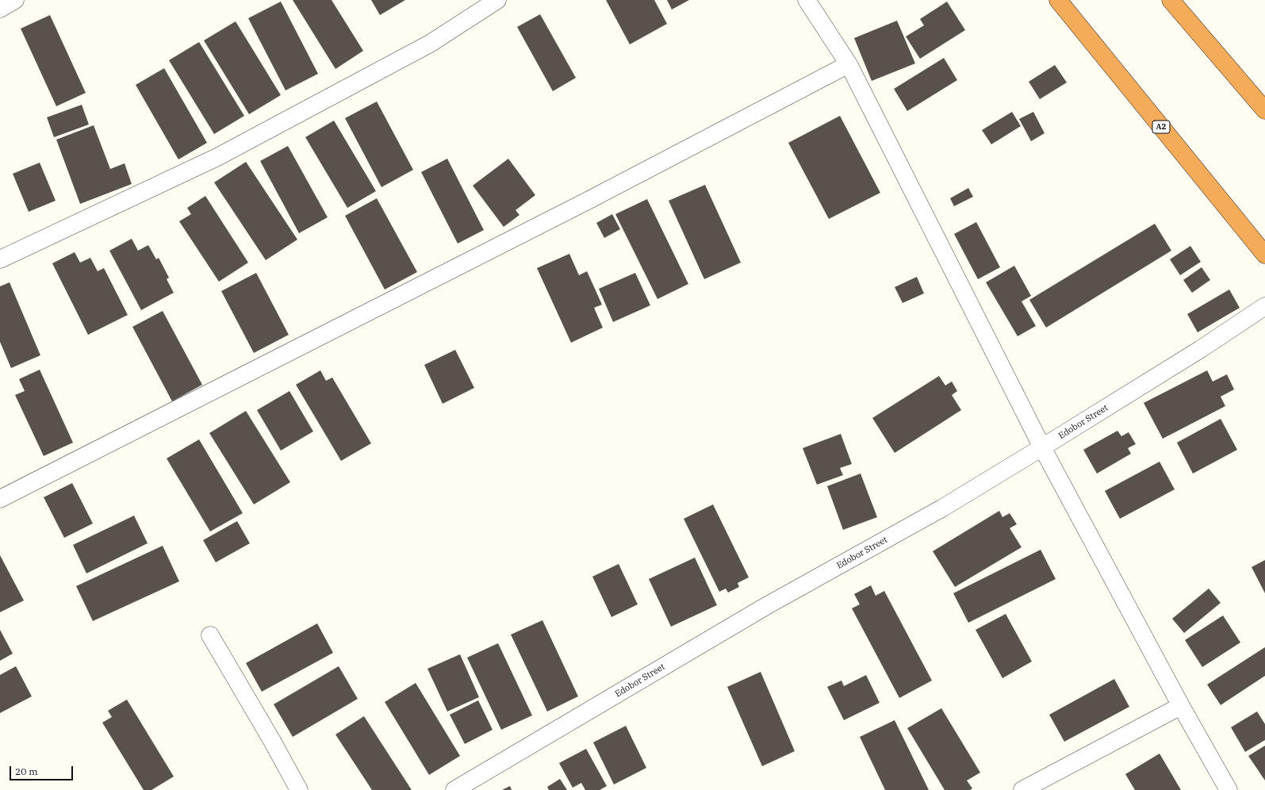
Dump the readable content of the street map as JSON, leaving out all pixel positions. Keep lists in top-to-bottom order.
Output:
{
  "streets": {
    "highway": ["A2"],
    "street": ["Edobor Street"]
  },
  "scale_bar": "20 m"
}
